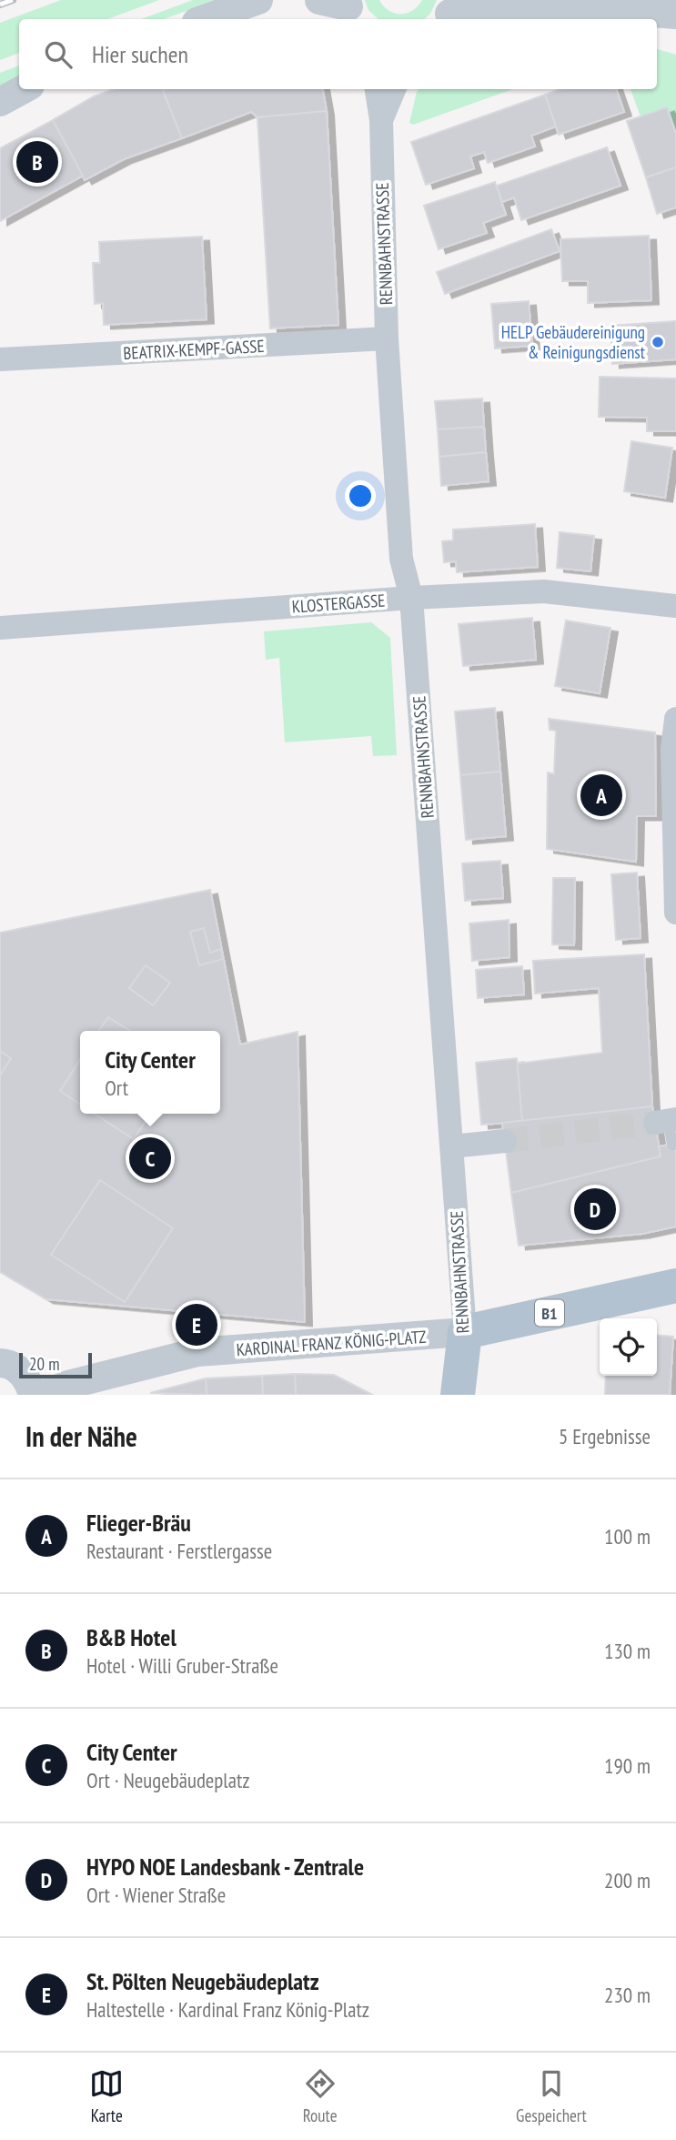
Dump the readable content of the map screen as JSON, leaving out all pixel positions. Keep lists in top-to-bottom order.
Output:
{
  "streets": {
    "main road": ["RENNBAHNSTRASSE", "B1"],
    "street": ["BEATRIX-KEMPF-GASSE", "KLOSTERGASSE", "KARDINAL FRANZ KÖNIG-PLATZ"]
  },
  "crossings": [
    ["RENNBAHNSTRASSE", "BEATRIX-KEMPF-GASSE"],
    ["RENNBAHNSTRASSE", "KLOSTERGASSE"],
    ["RENNBAHNSTRASSE", "B1"],
    ["RENNBAHNSTRASSE", "KARDINAL FRANZ KÖNIG-PLATZ"],
    ["B1", "KARDINAL FRANZ KÖNIG-PLATZ"]
  ],
  "places": ["HELP Gebäudereinigung & Reinigungsdienst"],
  "scale_bar": "20 m",
  "page": {
    "search": "Hier suchen",
    "pins": [
      "B",
      "A",
      "C",
      "D",
      "E"
    ],
    "popup": ["City Center", "Ort"],
    "scale": "20 m",
    "heading": ["In der Nähe", "5 Ergebnisse"],
    "list": [
      {
        "mark": "A",
        "name": "Flieger-Bräu",
        "note": "Restaurant · Ferstlergasse",
        "value": "100 m"
      },
      {
        "mark": "B",
        "name": "B&B Hotel",
        "note": "Hotel · Willi Gruber-Straße",
        "value": "130 m"
      },
      {
        "mark": "C",
        "name": "City Center",
        "note": "Ort · Neugebäudeplatz",
        "value": "190 m"
      },
      {
        "mark": "D",
        "name": "HYPO NOE Landesbank - Zentrale",
        "note": "Ort · Wiener Straße",
        "value": "200 m"
      },
      {
        "mark": "E",
        "name": "St. Pölten Neugebäudeplatz",
        "note": "Haltestelle · Kardinal Franz König-Platz",
        "value": "230 m"
      }
    ],
    "nav": ["Karte", "Route", "Gespeichert"]
  }
}
